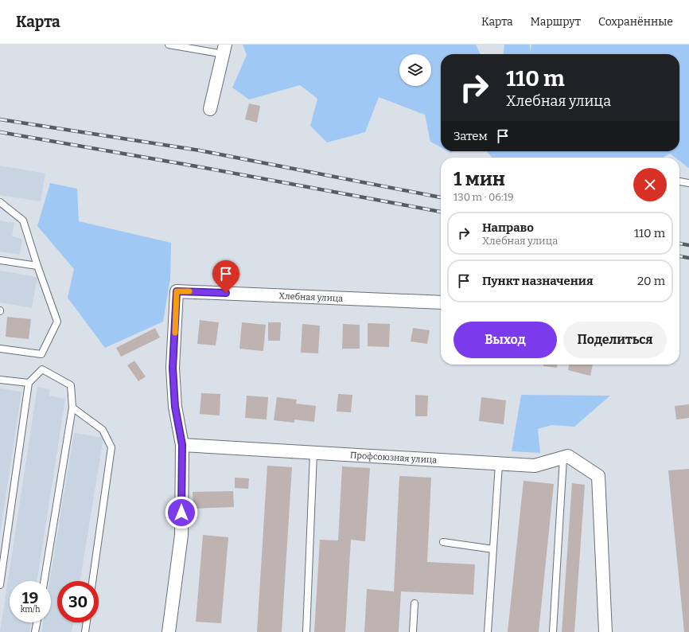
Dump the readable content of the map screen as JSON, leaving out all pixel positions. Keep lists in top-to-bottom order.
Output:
{
  "streets": {
    "street": ["Хлебная улица", "Профсоюзная улица"]
  },
  "crossings": [
    ["Хлебная улица", "Профсоюзная улица"]
  ],
  "page": {
    "header": "Карта",
    "nav": ["Карта", "Маршрут", "Сохранённые"],
    "turn": ["110 m", "Хлебная улица"],
    "then": "Затем",
    "heading": ["1 мин", "130 m · 06:19"],
    "list": [
      {
        "name": "Направо",
        "note": "Хлебная улица",
        "value": "110 m"
      },
      {
        "name": "Пункт назначения",
        "value": "20 m"
      }
    ],
    "buttons": ["Выход", "Поделиться"],
    "speed": "19 km/h",
    "limit": "30"
  }
}
